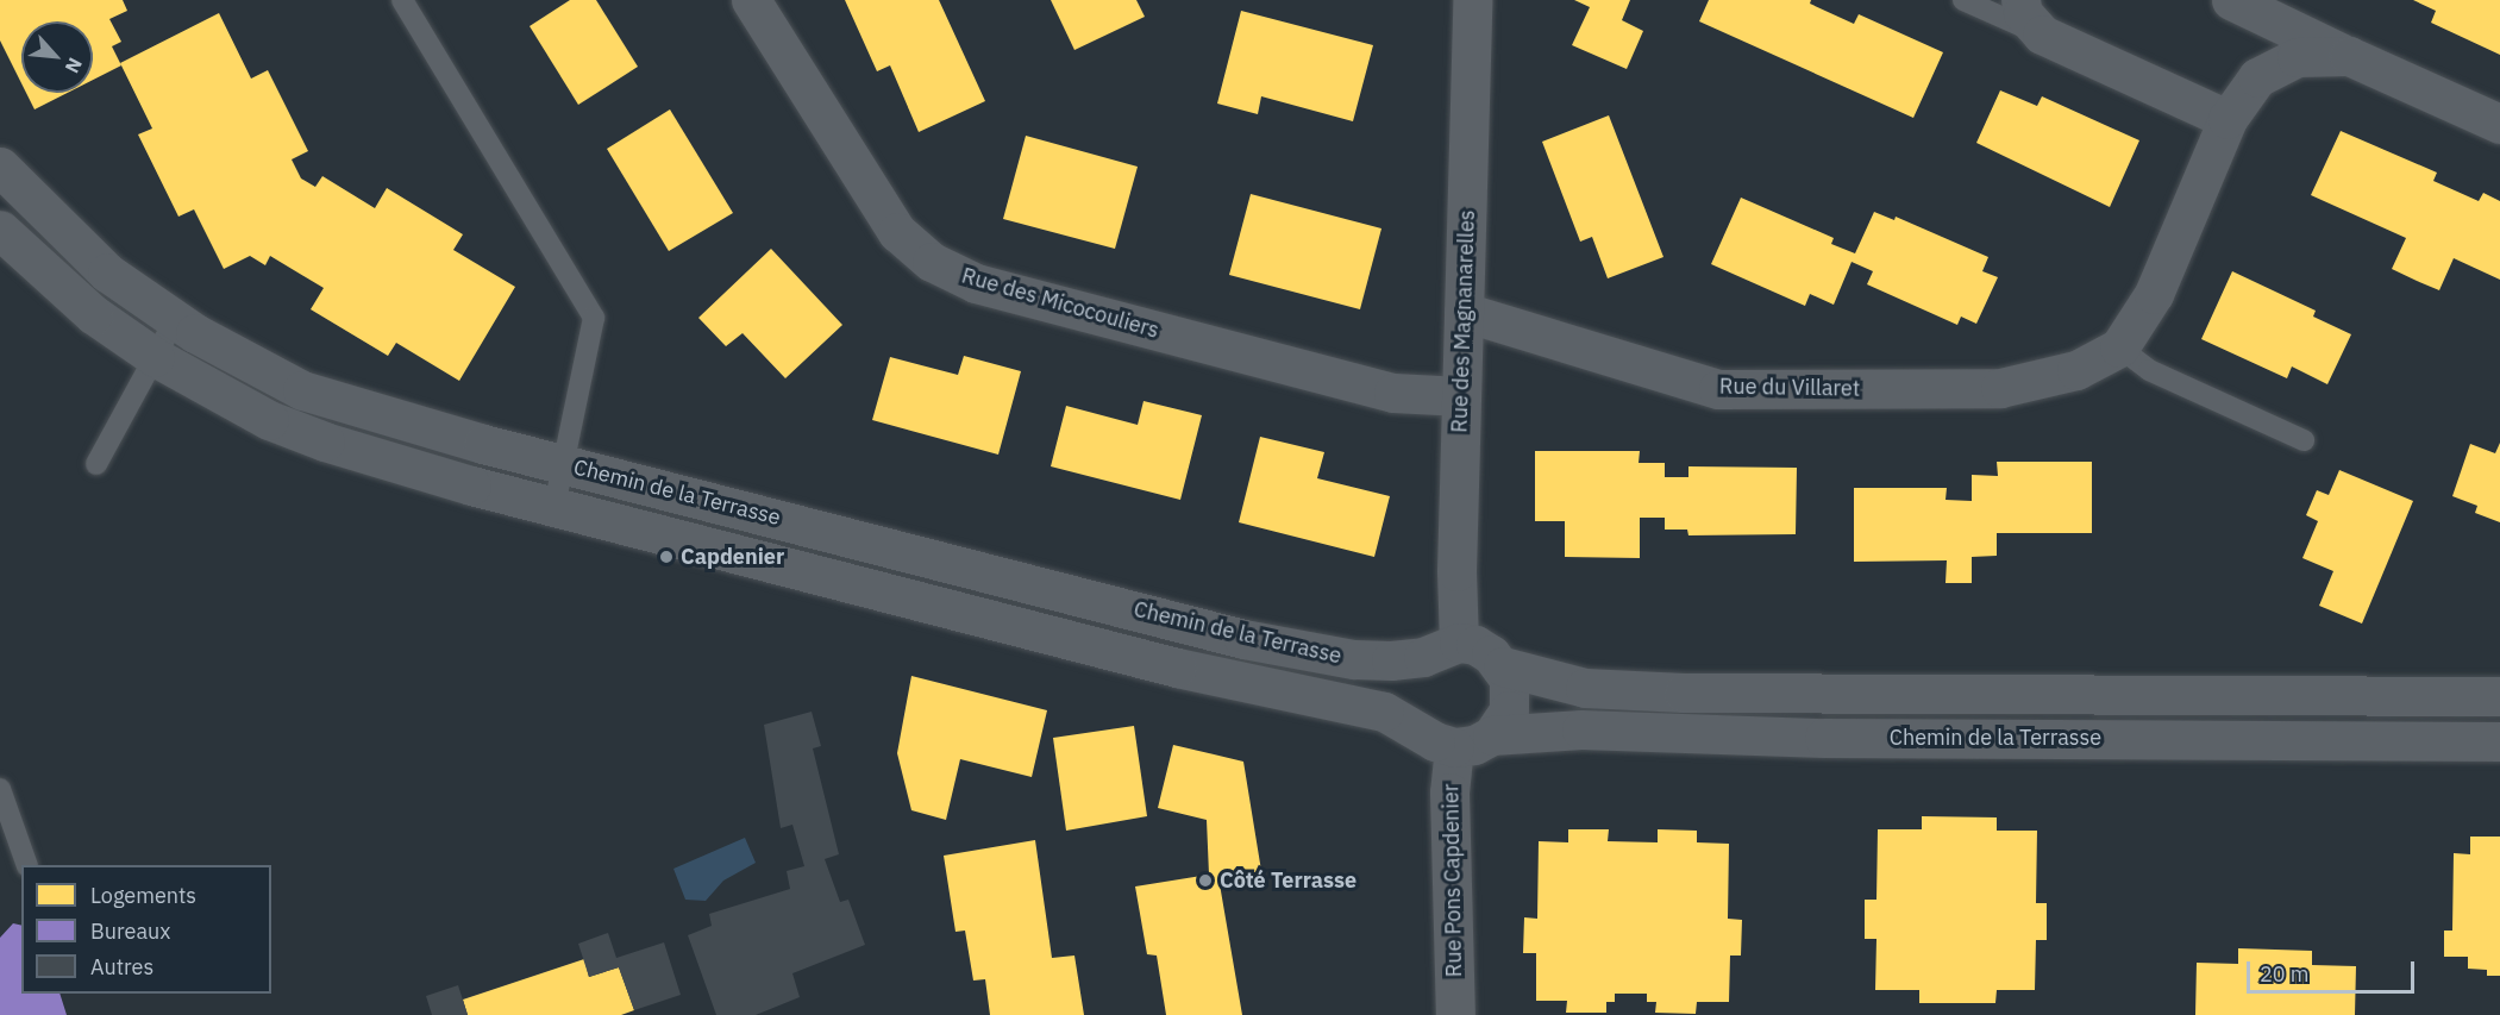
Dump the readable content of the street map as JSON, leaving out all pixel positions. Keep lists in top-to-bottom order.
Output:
{
  "streets": {
    "street": [
      "Rue des Micocouliers",
      "Rue des Magnanarelles",
      "Rue du Villaret",
      "Chemin de la Terrasse",
      "Rue Pons Capdenier"
    ]
  },
  "crossings": [
    ["Rue des Micocouliers", "Rue des Magnanarelles"],
    ["Rue des Magnanarelles", "Rue du Villaret"],
    ["Rue des Magnanarelles", "Chemin de la Terrasse"],
    ["Rue des Magnanarelles", "Rue Pons Capdenier"],
    ["Chemin de la Terrasse", "Rue Pons Capdenier"]
  ],
  "places": ["Capdenier", "Côté Terrasse"],
  "legend": ["Logements", "Bureaux", "Autres"],
  "scale_bar": "20 m",
  "north": "bottom right"
}
